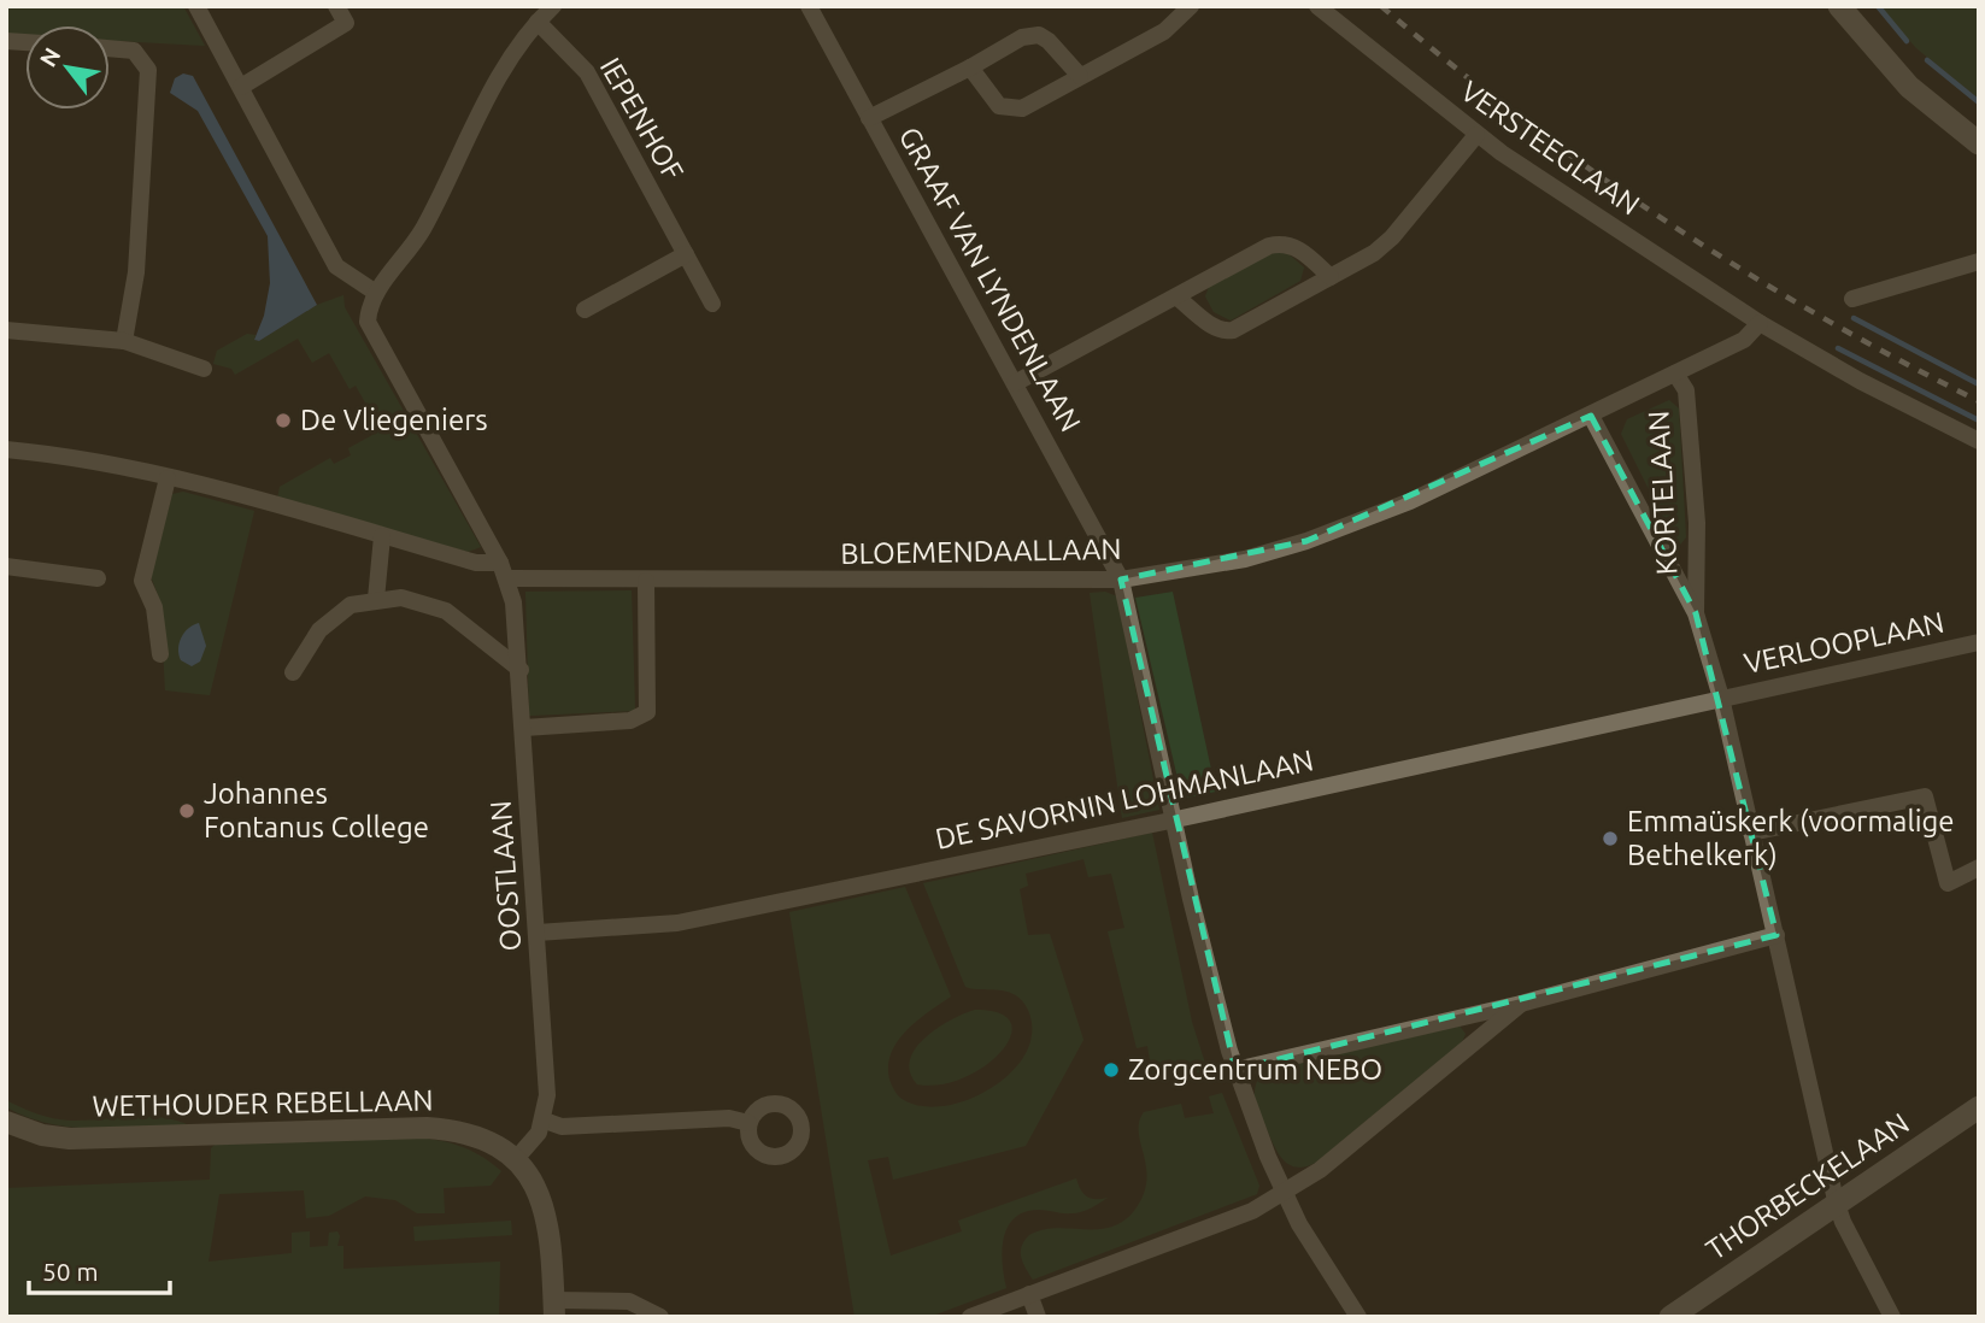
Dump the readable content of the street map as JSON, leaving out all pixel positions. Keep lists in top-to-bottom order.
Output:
{
  "streets": {
    "main road": ["THORBECKELAAN"],
    "street": [
      "IEPENHOF",
      "VERSTEEGLAAN",
      "GRAAF VAN LYNDENLAAN",
      "KORTELAAN",
      "BLOEMENDAALLAAN",
      "VERLOOPLAAN",
      "DE SAVORNIN LOHMANLAAN",
      "OOSTLAAN",
      "WETHOUDER REBELLAAN"
    ]
  },
  "crossings": [
    ["VERSTEEGLAAN", "BLOEMENDAALLAAN"],
    ["GRAAF VAN LYNDENLAAN", "BLOEMENDAALLAAN"],
    ["GRAAF VAN LYNDENLAAN", "DE SAVORNIN LOHMANLAAN"],
    ["KORTELAAN", "BLOEMENDAALLAAN"],
    ["KORTELAAN", "VERLOOPLAAN"],
    ["KORTELAAN", "DE SAVORNIN LOHMANLAAN"],
    ["KORTELAAN", "THORBECKELAAN"],
    ["BLOEMENDAALLAAN", "OOSTLAAN"],
    ["VERLOOPLAAN", "DE SAVORNIN LOHMANLAAN"],
    ["DE SAVORNIN LOHMANLAAN", "OOSTLAAN"]
  ],
  "places": [
    "De Vliegeniers",
    "Johannes Fontanus College",
    "Emmaüskerk (voormalige Bethelkerk)",
    "Zorgcentrum NEBO"
  ],
  "scale_bar": "50 m",
  "north": "top left"
}
